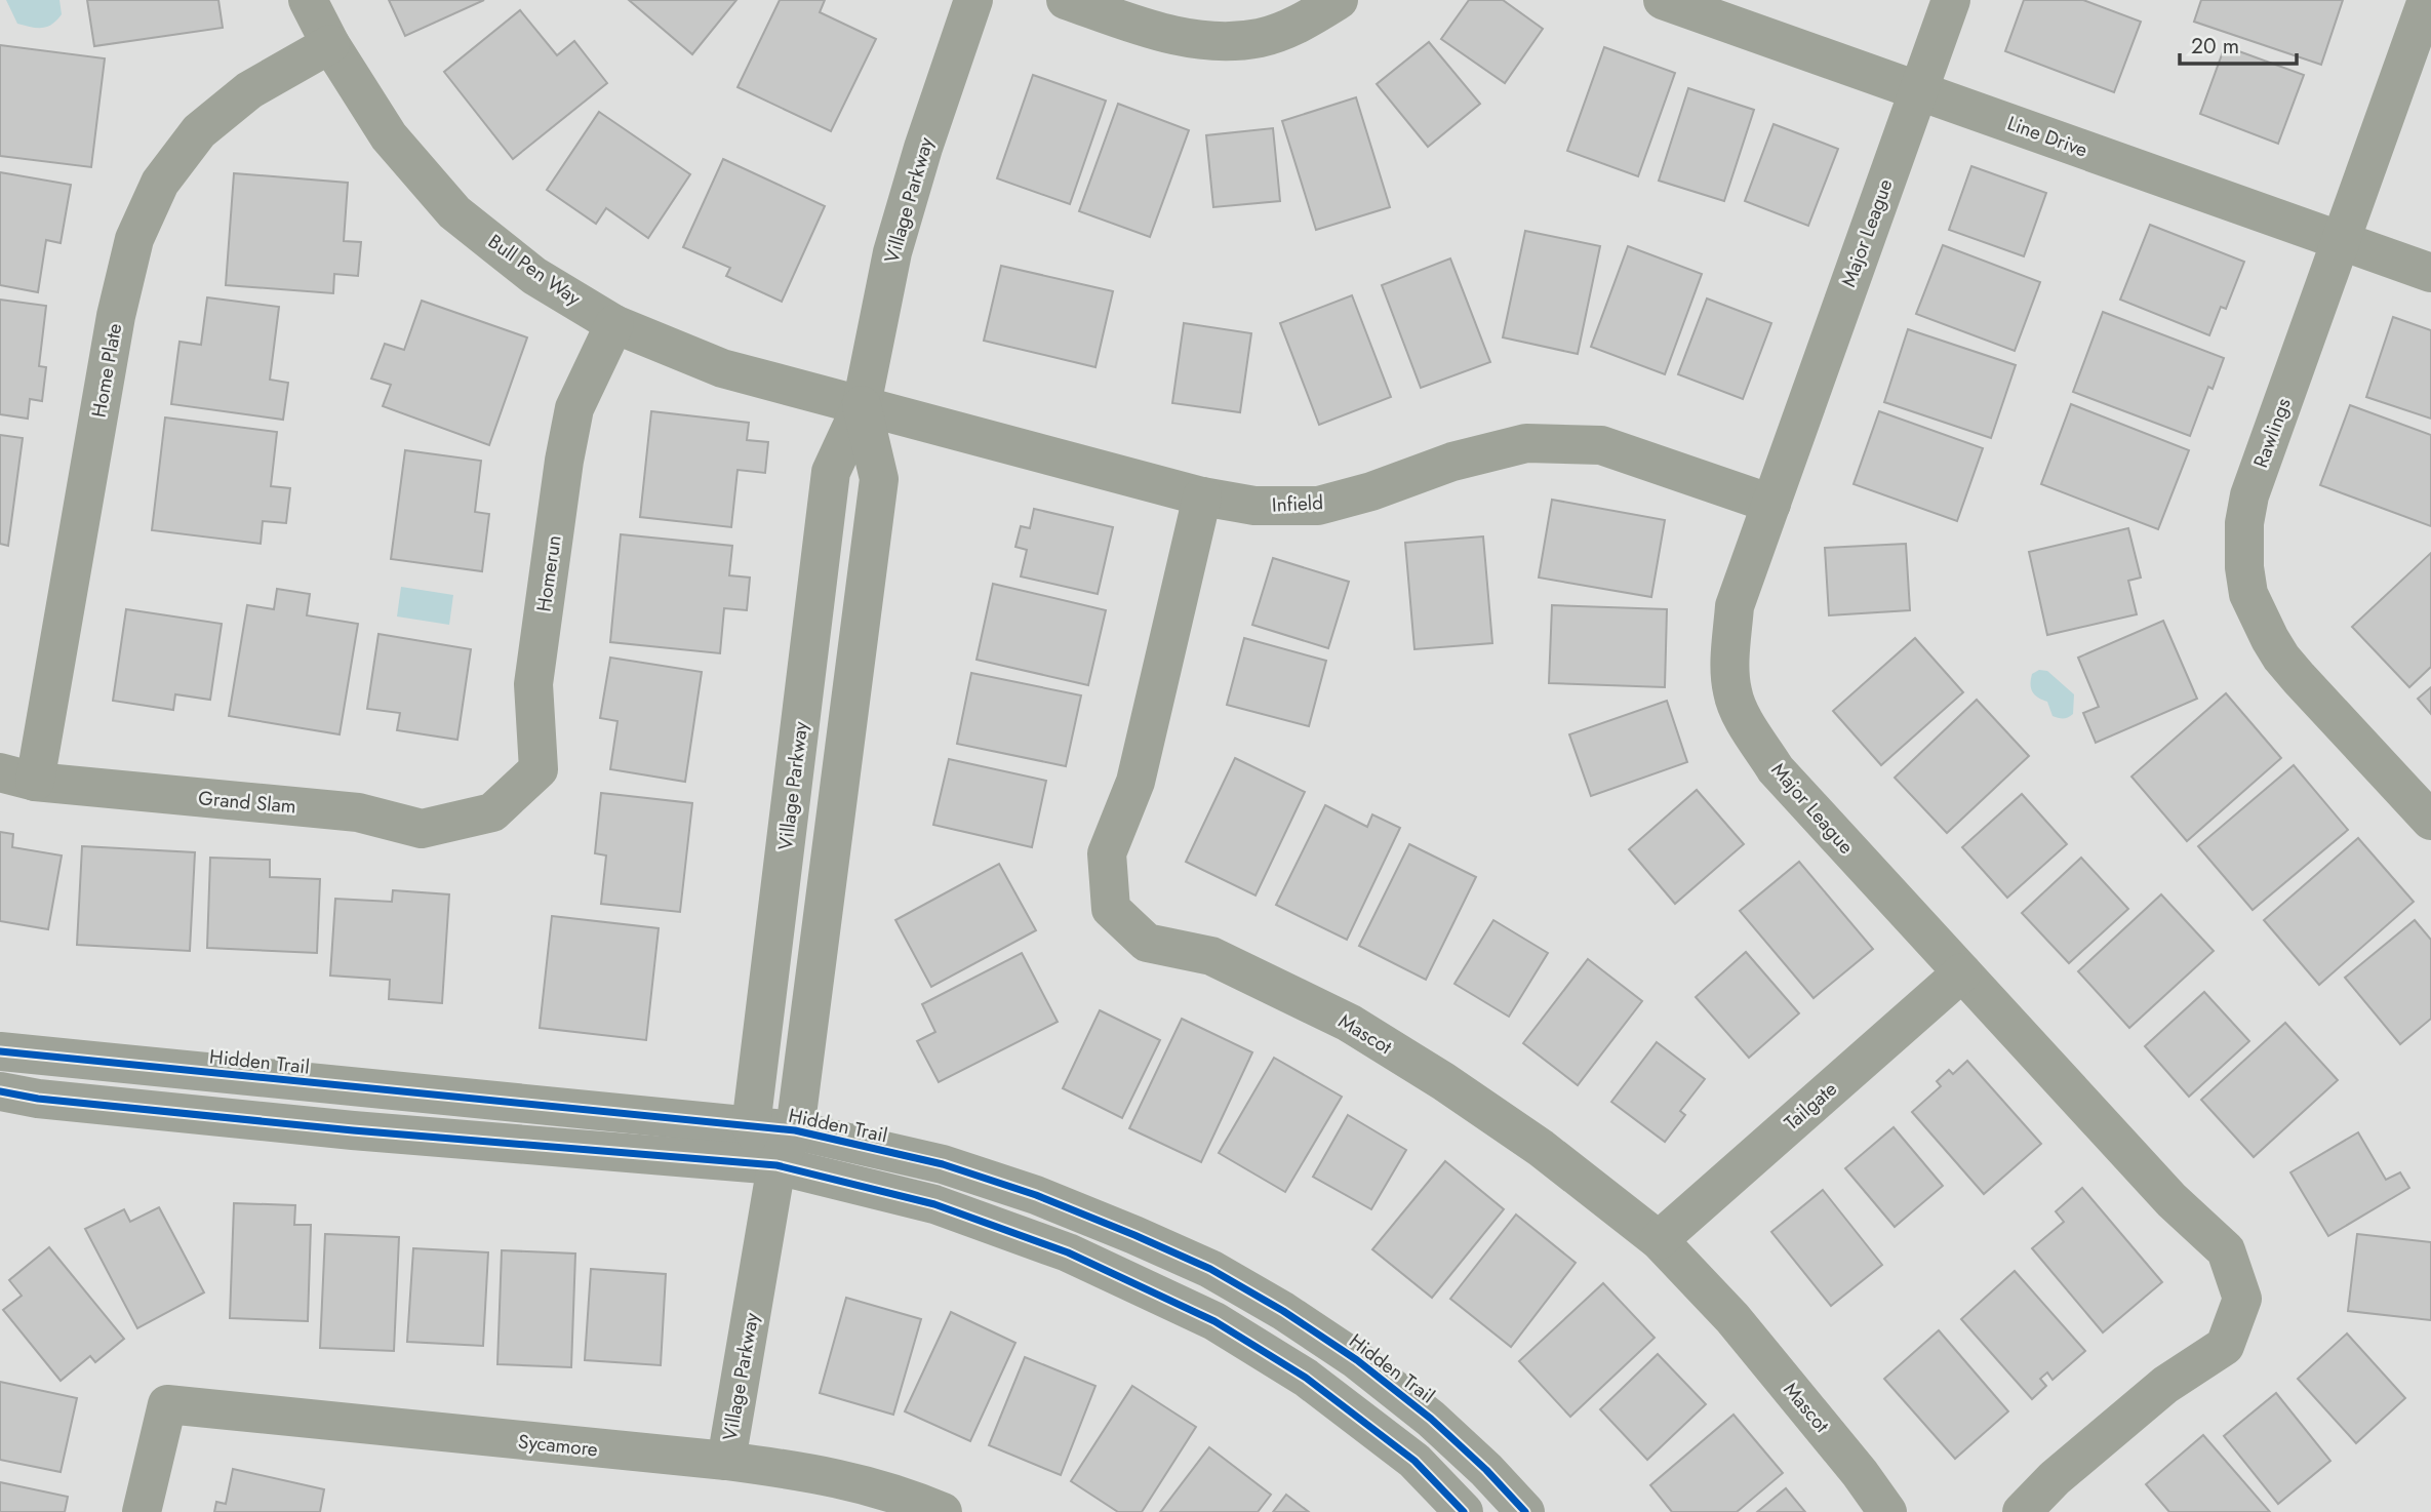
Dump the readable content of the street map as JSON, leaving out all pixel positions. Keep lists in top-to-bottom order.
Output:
{
  "streets": {
    "street": [
      "Line Drive",
      "Village Parkway",
      "Major League",
      "Bull Pen Way",
      "Home Plate",
      "Rawlings",
      "Infield",
      "Homerun",
      "Grand Slam",
      "Mascot",
      "Hidden Trail",
      "Tailgate",
      "Sycamore"
    ]
  },
  "crossings": [
    ["Line Drive", "Major League"],
    ["Line Drive", "Rawlings"],
    ["Village Parkway", "Bull Pen Way"],
    ["Village Parkway", "Infield"],
    ["Village Parkway", "Hidden Trail"],
    ["Village Parkway", "Sycamore"],
    ["Major League", "Infield"],
    ["Major League", "Tailgate"],
    ["Bull Pen Way", "Home Plate"],
    ["Bull Pen Way", "Infield"],
    ["Bull Pen Way", "Homerun"],
    ["Home Plate", "Grand Slam"],
    ["Infield", "Mascot"],
    ["Homerun", "Grand Slam"],
    ["Mascot", "Tailgate"]
  ],
  "scale_bar": "20 m"
}
